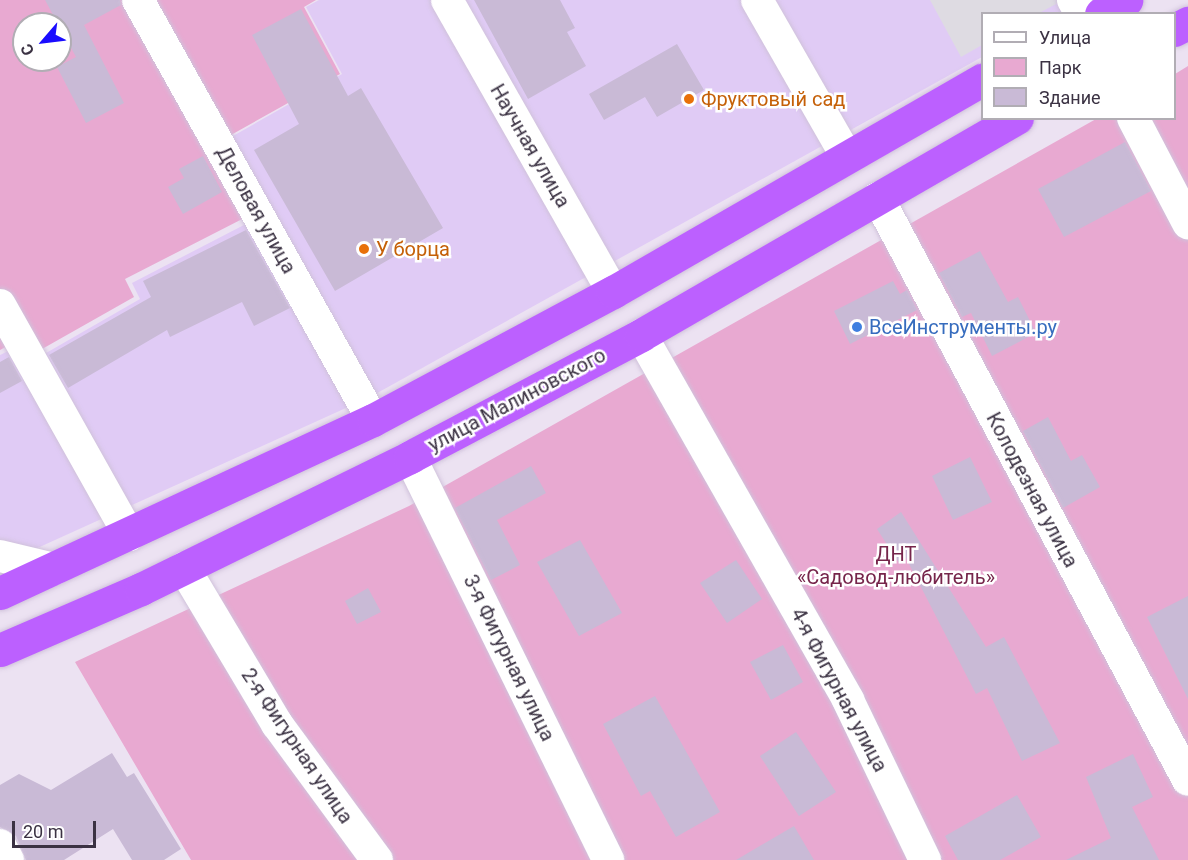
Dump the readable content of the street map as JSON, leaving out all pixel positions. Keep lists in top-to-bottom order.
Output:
{
  "streets": {
    "highway": ["улица Малиновского"],
    "street": [
      "Научная улица",
      "Деловая улица",
      "Колодезная улица",
      "3-я Фигурная улица",
      "4-я Фигурная улица",
      "2-я Фигурная улица"
    ]
  },
  "crossings": [
    ["улица Малиновского", "Колодезная улица"],
    ["улица Малиновского", "3-я Фигурная улица"],
    ["улица Малиновского", "4-я Фигурная улица"],
    ["улица Малиновского", "2-я Фигурная улица"]
  ],
  "parks": ["ДНТ «Садовод-любитель»"],
  "places": ["Фруктовый сад", "У борца", "ВсеИнструменты.ру"],
  "legend": ["Улица", "Парк", "Здание"],
  "scale_bar": "20 m",
  "north": "bottom left"
}
